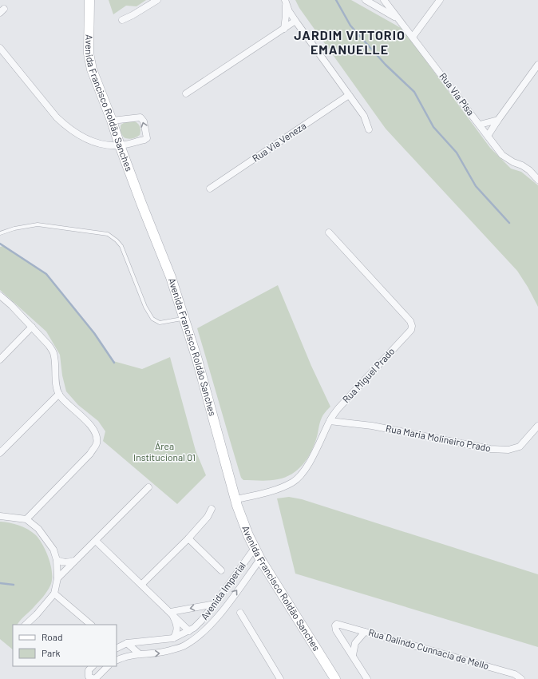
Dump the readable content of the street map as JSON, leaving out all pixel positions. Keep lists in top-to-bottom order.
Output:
{
  "streets": {
    "street": [
      "Rua Via Pisa",
      "Avenida Francisco Roldão Sanches",
      "Rua Via Veneza",
      "Rua Miguel Prado",
      "Rua Maria Molineiro Prado",
      "Avenida Imperial",
      "Rua Dalindo Cunnacia de Mello"
    ]
  },
  "crossings": [
    ["Avenida Francisco Roldão Sanches", "Rua Miguel Prado"],
    ["Avenida Francisco Roldão Sanches", "Avenida Imperial"],
    ["Rua Miguel Prado", "Rua Maria Molineiro Prado"]
  ],
  "districts": ["JARDIM VITTORIO EMANUELLE"],
  "parks": ["Área Institucional 01"],
  "legend": ["Road", "Park"]
}
